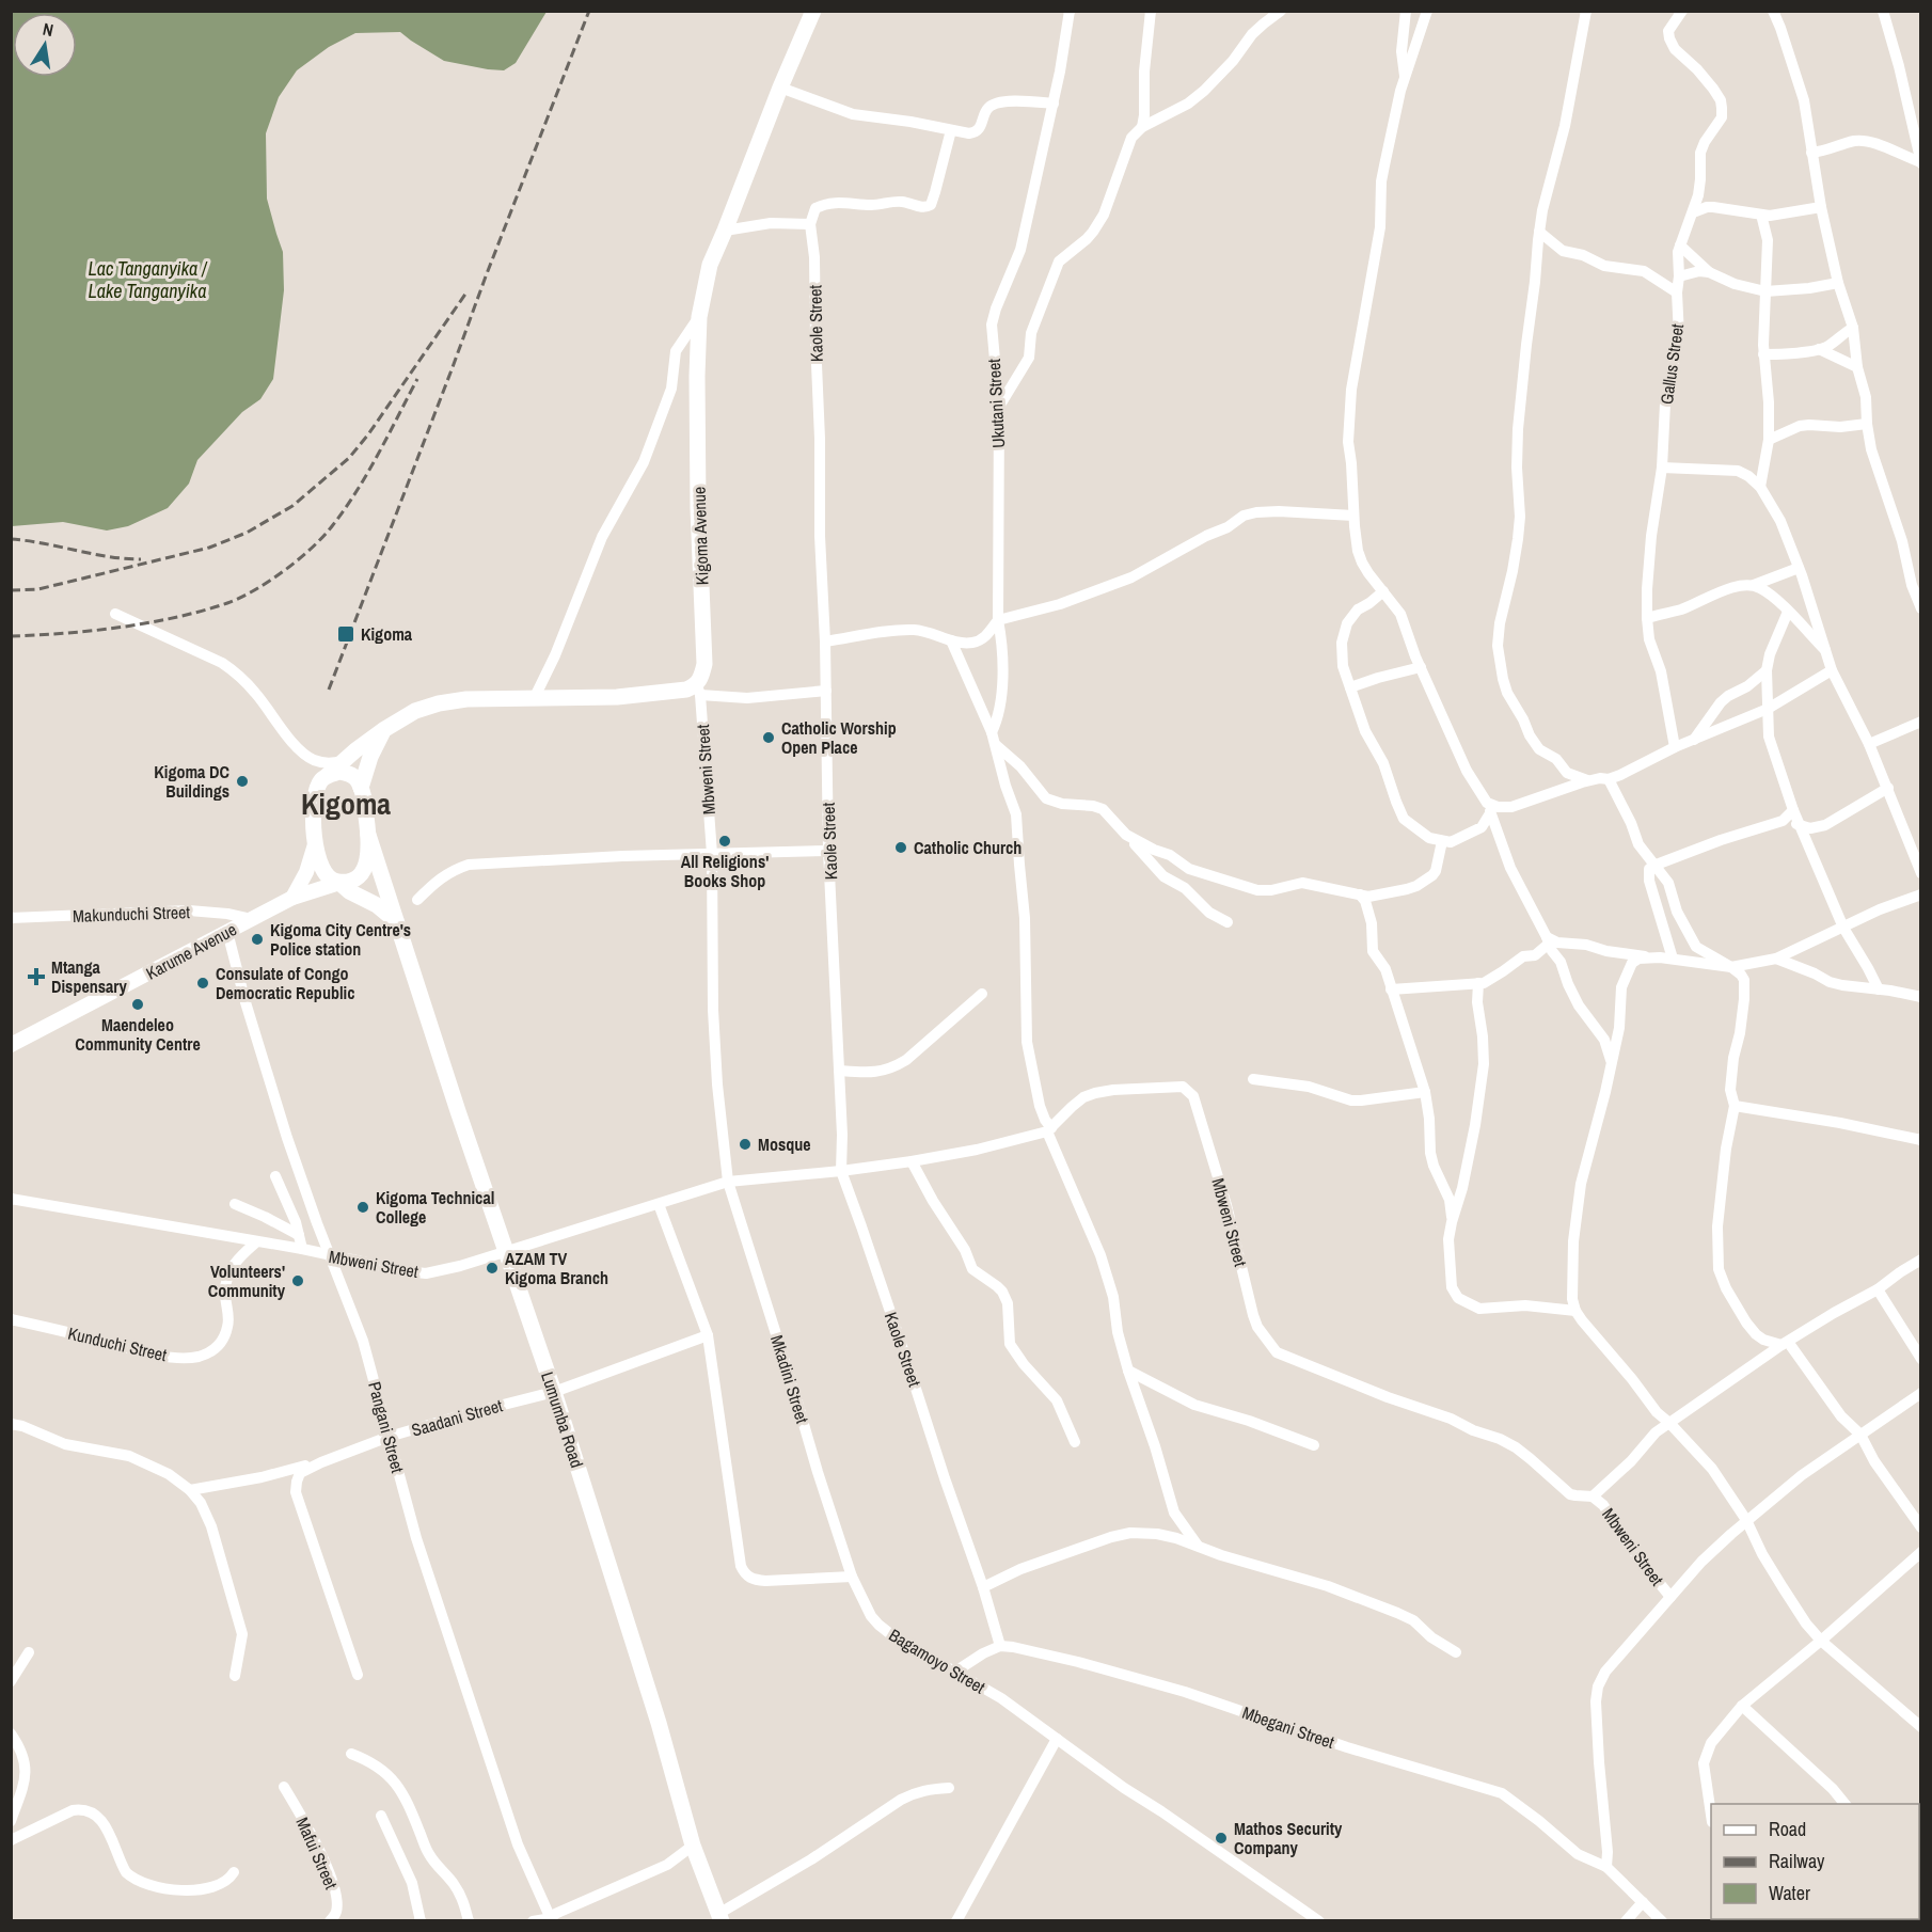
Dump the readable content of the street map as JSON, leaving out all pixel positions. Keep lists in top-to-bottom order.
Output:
{
  "streets": {
    "main road": ["Kigoma Avenue", "Lumumba Road"],
    "street": [
      "Kaole Street",
      "Gallus Street",
      "Ukutani Street",
      "Mbweni Street",
      "Makunduchi Street",
      "Karume Avenue",
      "Kunduchi Street",
      "Mkadini Street",
      "Saadani Street",
      "Pangani Street",
      "Bagamoyo Street",
      "Mbegani Street",
      "Mafui Street"
    ]
  },
  "crossings": [
    ["Kaole Street", "Mbweni Street"],
    ["Kaole Street", "Mbegani Street"],
    ["Kigoma Avenue", "Mbweni Street"],
    ["Mbweni Street", "Kunduchi Street"],
    ["Mbweni Street", "Mkadini Street"],
    ["Mbweni Street", "Lumumba Road"],
    ["Mbweni Street", "Pangani Street"],
    ["Makunduchi Street", "Karume Avenue"],
    ["Karume Avenue", "Pangani Street"],
    ["Mkadini Street", "Bagamoyo Street"],
    ["Saadani Street", "Lumumba Road"],
    ["Saadani Street", "Pangani Street"]
  ],
  "districts": ["Kigoma"],
  "water": ["Lac Tanganyika / Lake Tanganyika"],
  "places": {
    "transit": ["Kigoma"],
    "other": [
      "Catholic Worship Open Place",
      "Kigoma DC Buildings",
      "All Religions' Books Shop",
      "Catholic Church",
      "Kigoma City Centre's Police station",
      "Consulate of Congo Democratic Republic",
      "Maendeleo Community Centre",
      "Mosque",
      "Kigoma Technical College",
      "AZAM TV Kigoma Branch",
      "Volunteers' Community",
      "Mathos Security Company"
    ],
    "health": ["Mtanga Dispensary"]
  },
  "legend": ["Road", "Railway", "Water"],
  "north": "top"
}
